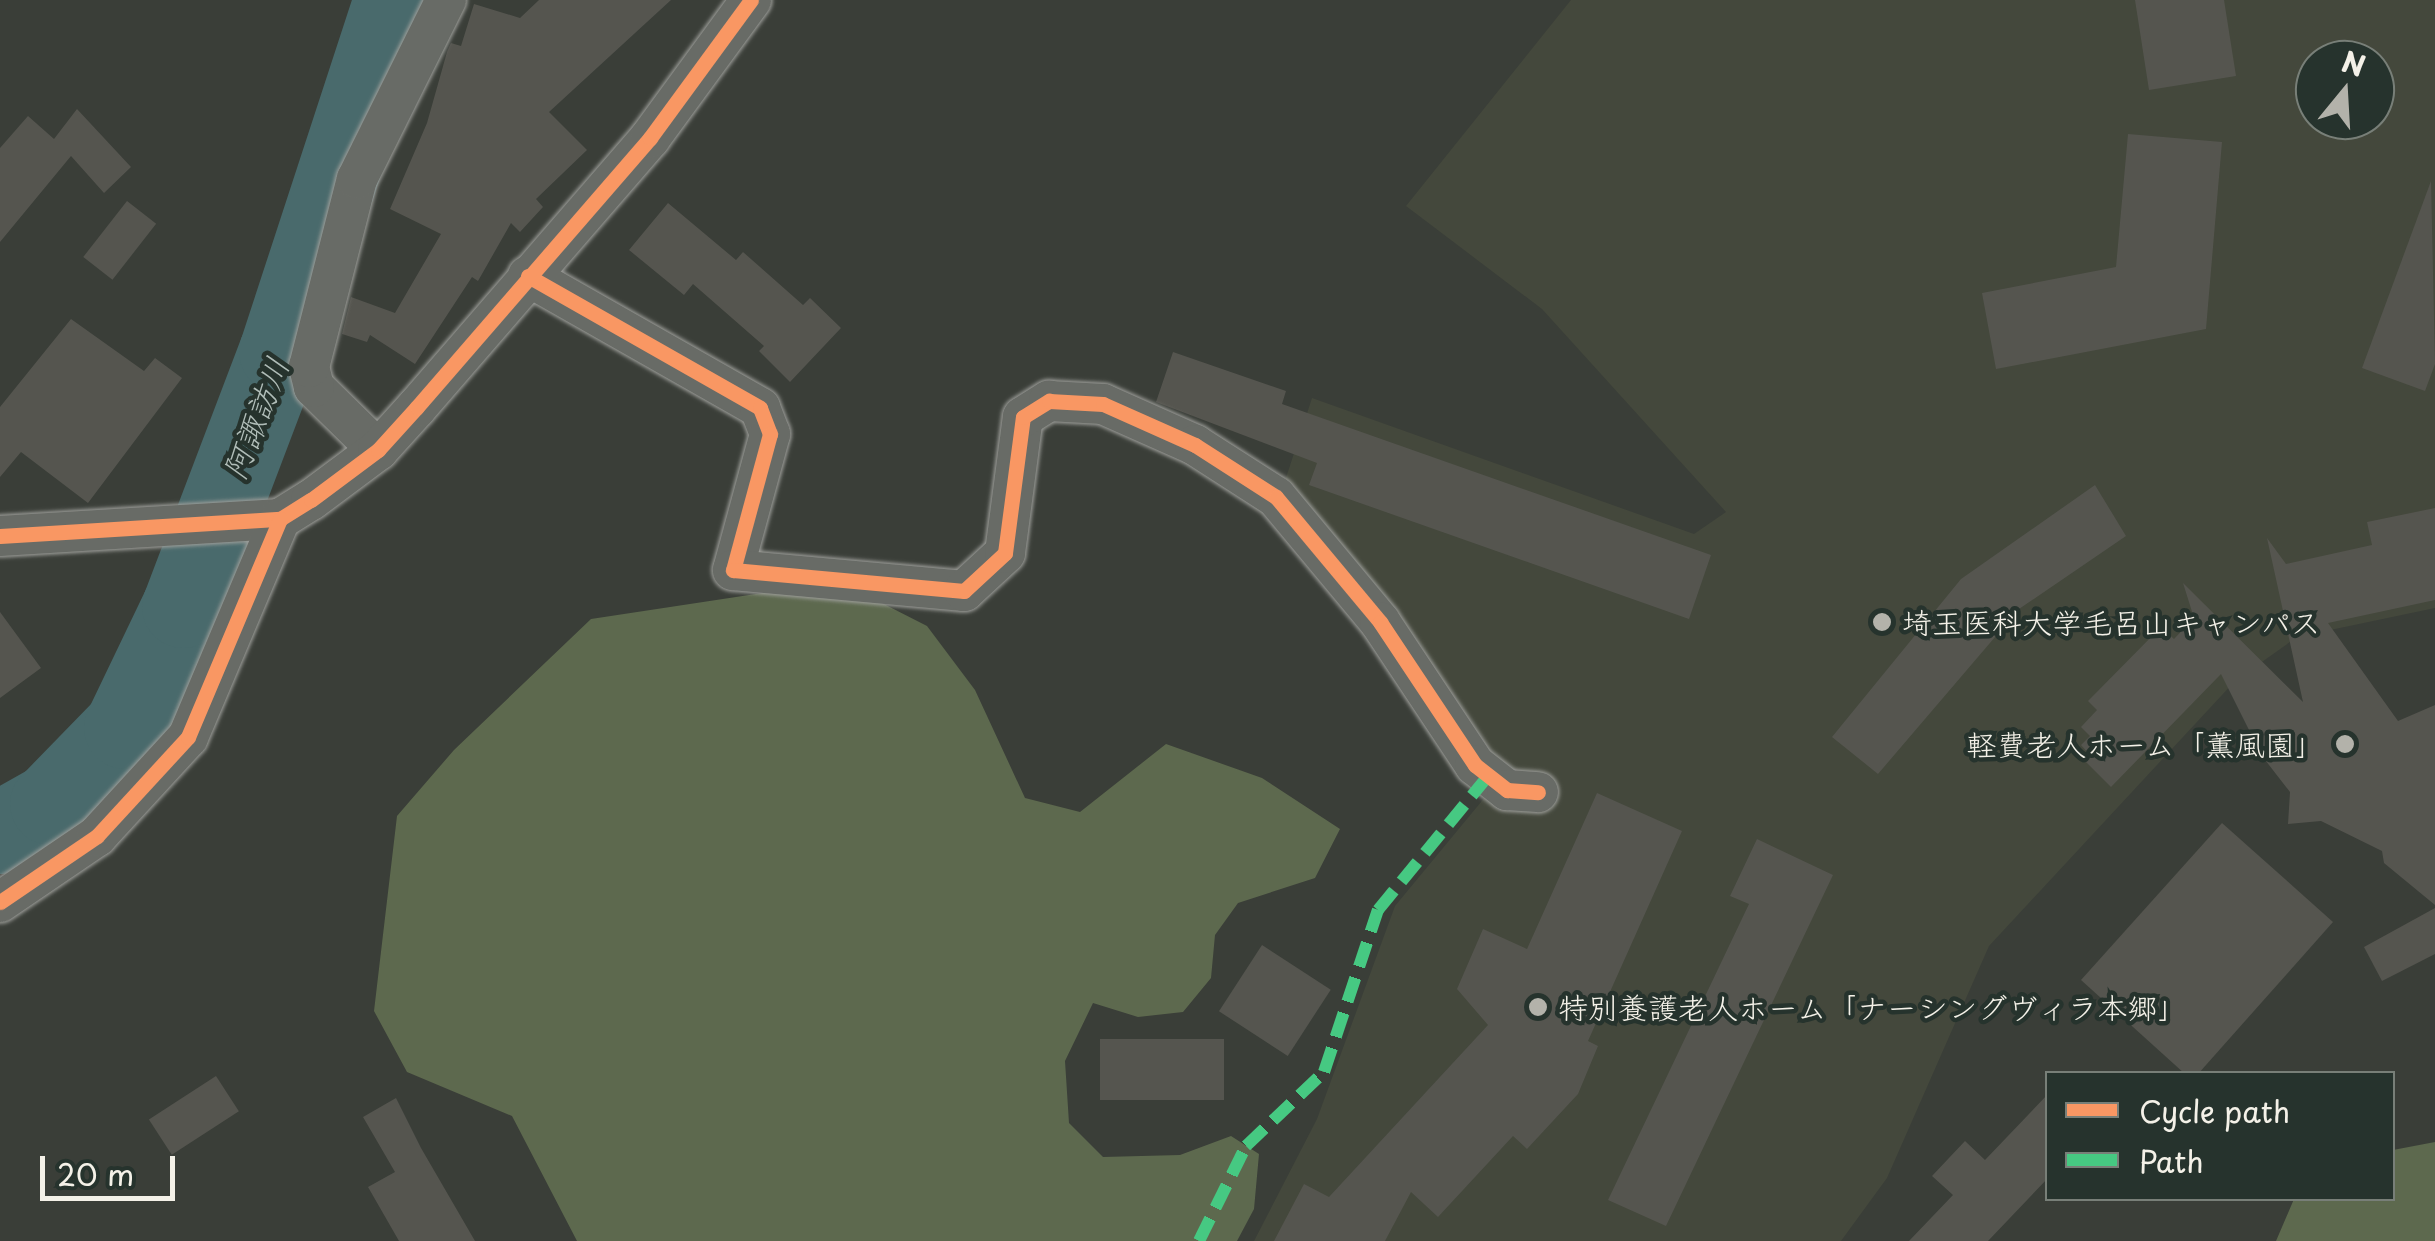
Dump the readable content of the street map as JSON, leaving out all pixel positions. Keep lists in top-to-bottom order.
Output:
{
  "water": ["阿諏訪川"],
  "places": ["埼玉医科大学毛呂山キャンパス", "軽費老人ホーム「薫風園」", "特別養護老人ホーム「ナーシングヴィラ本郷」"],
  "legend": ["Cycle path", "Path"],
  "scale_bar": "20 m",
  "north": "top"
}
